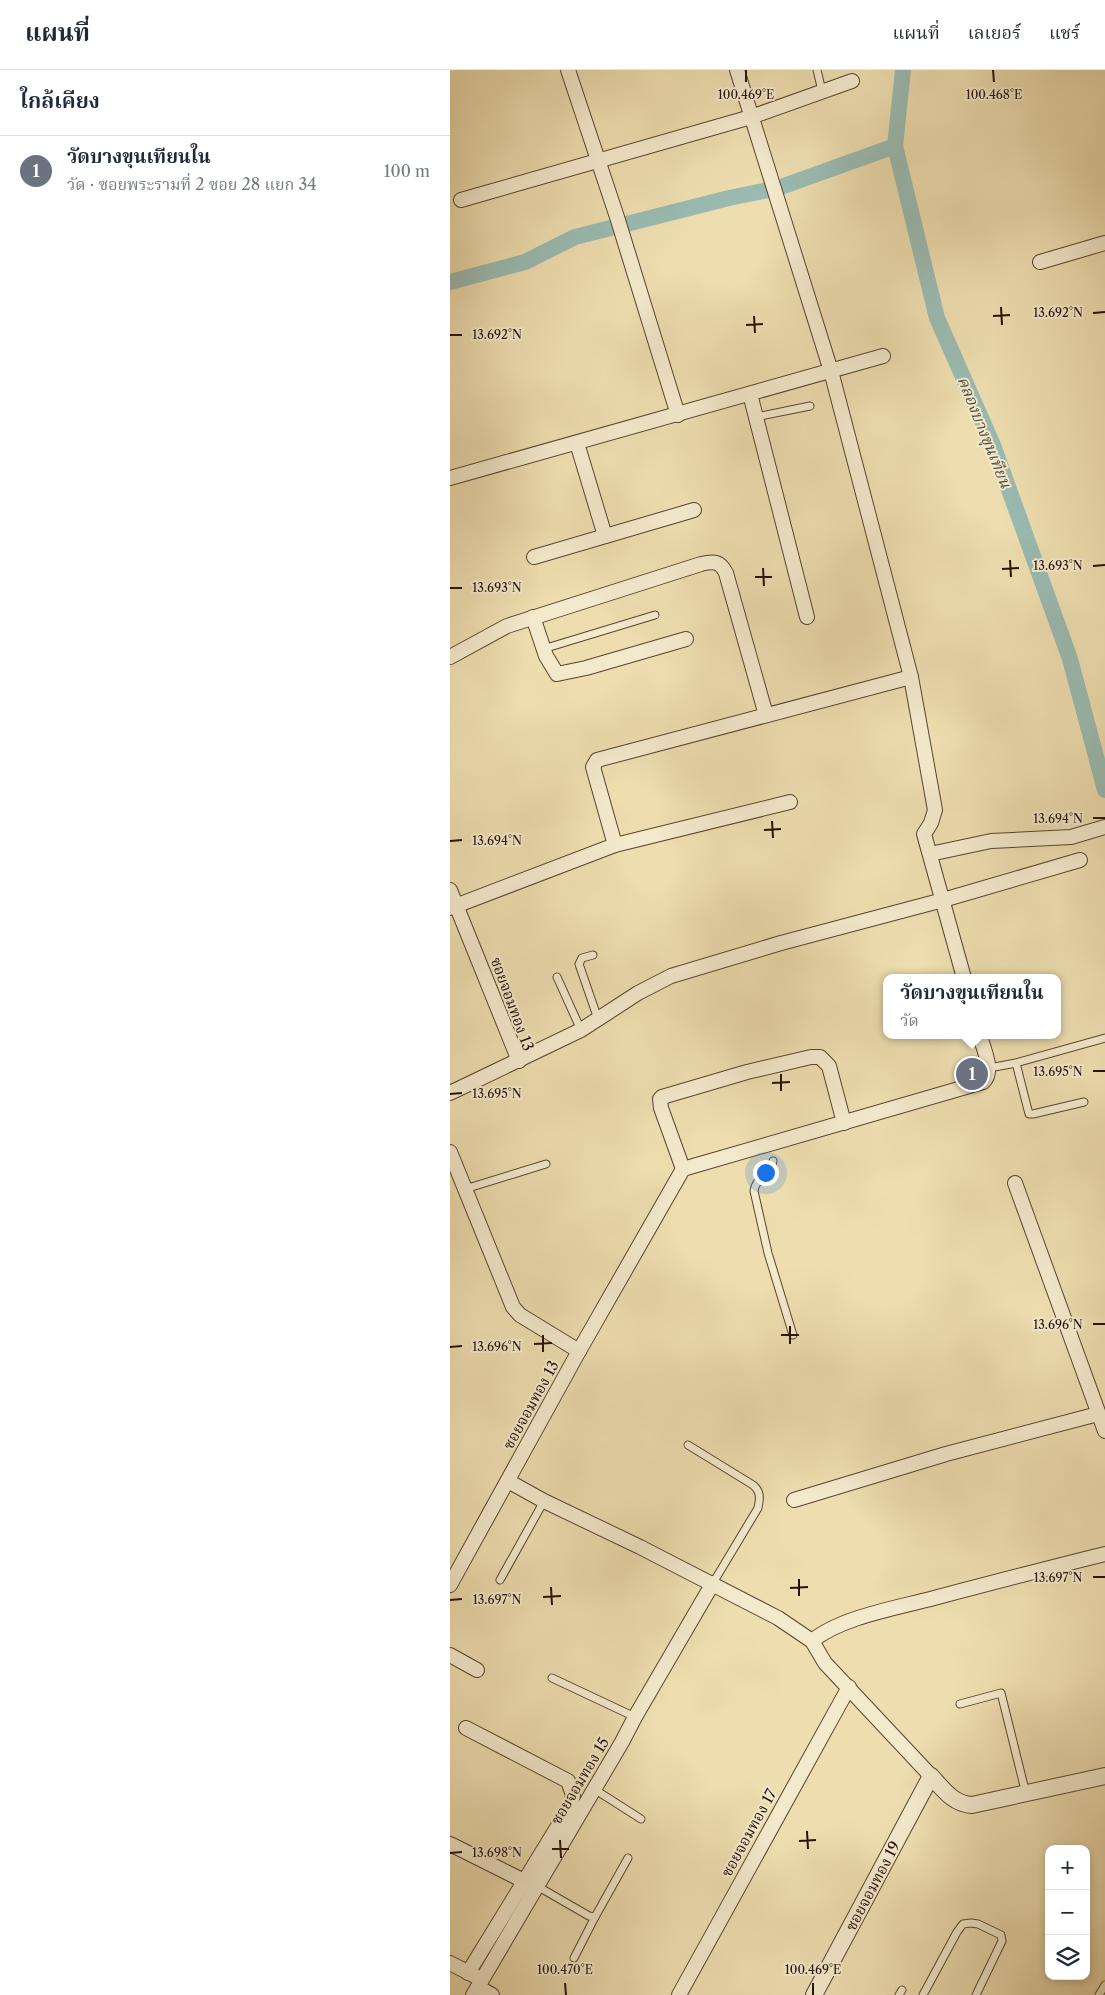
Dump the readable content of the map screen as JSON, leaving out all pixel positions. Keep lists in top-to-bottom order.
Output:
{
  "streets": {
    "street": [
      "ซอยจอมทอง 13",
      "ซอยจอมทอง 15",
      "ซอยจอมทอง 17",
      "ซอยจอมทอง 19"
    ]
  },
  "water": ["คลองบางขุนเทียน"],
  "page": {
    "header": "แผนที่",
    "nav": ["แผนที่", "เลเยอร์", "แชร์"],
    "heading": "ใกล้เคียง",
    "list": [
      {
        "mark": "1",
        "name": "วัดบางขุนเทียนใน",
        "note": "วัด · ซอยพระรามที่ 2 ซอย 28 แยก 34",
        "value": "100 m"
      }
    ],
    "popup": ["วัดบางขุนเทียนใน", "วัด"],
    "pins": "1",
    "map_buttons": ["+", "−"]
  },
  "coordinates": [
    "100.469°E",
    "100.468°E",
    "13.692°N",
    "13.693°N",
    "13.694°N",
    "13.695°N",
    "13.696°N",
    "13.697°N",
    "13.698°N",
    "100.470°E"
  ]
}
